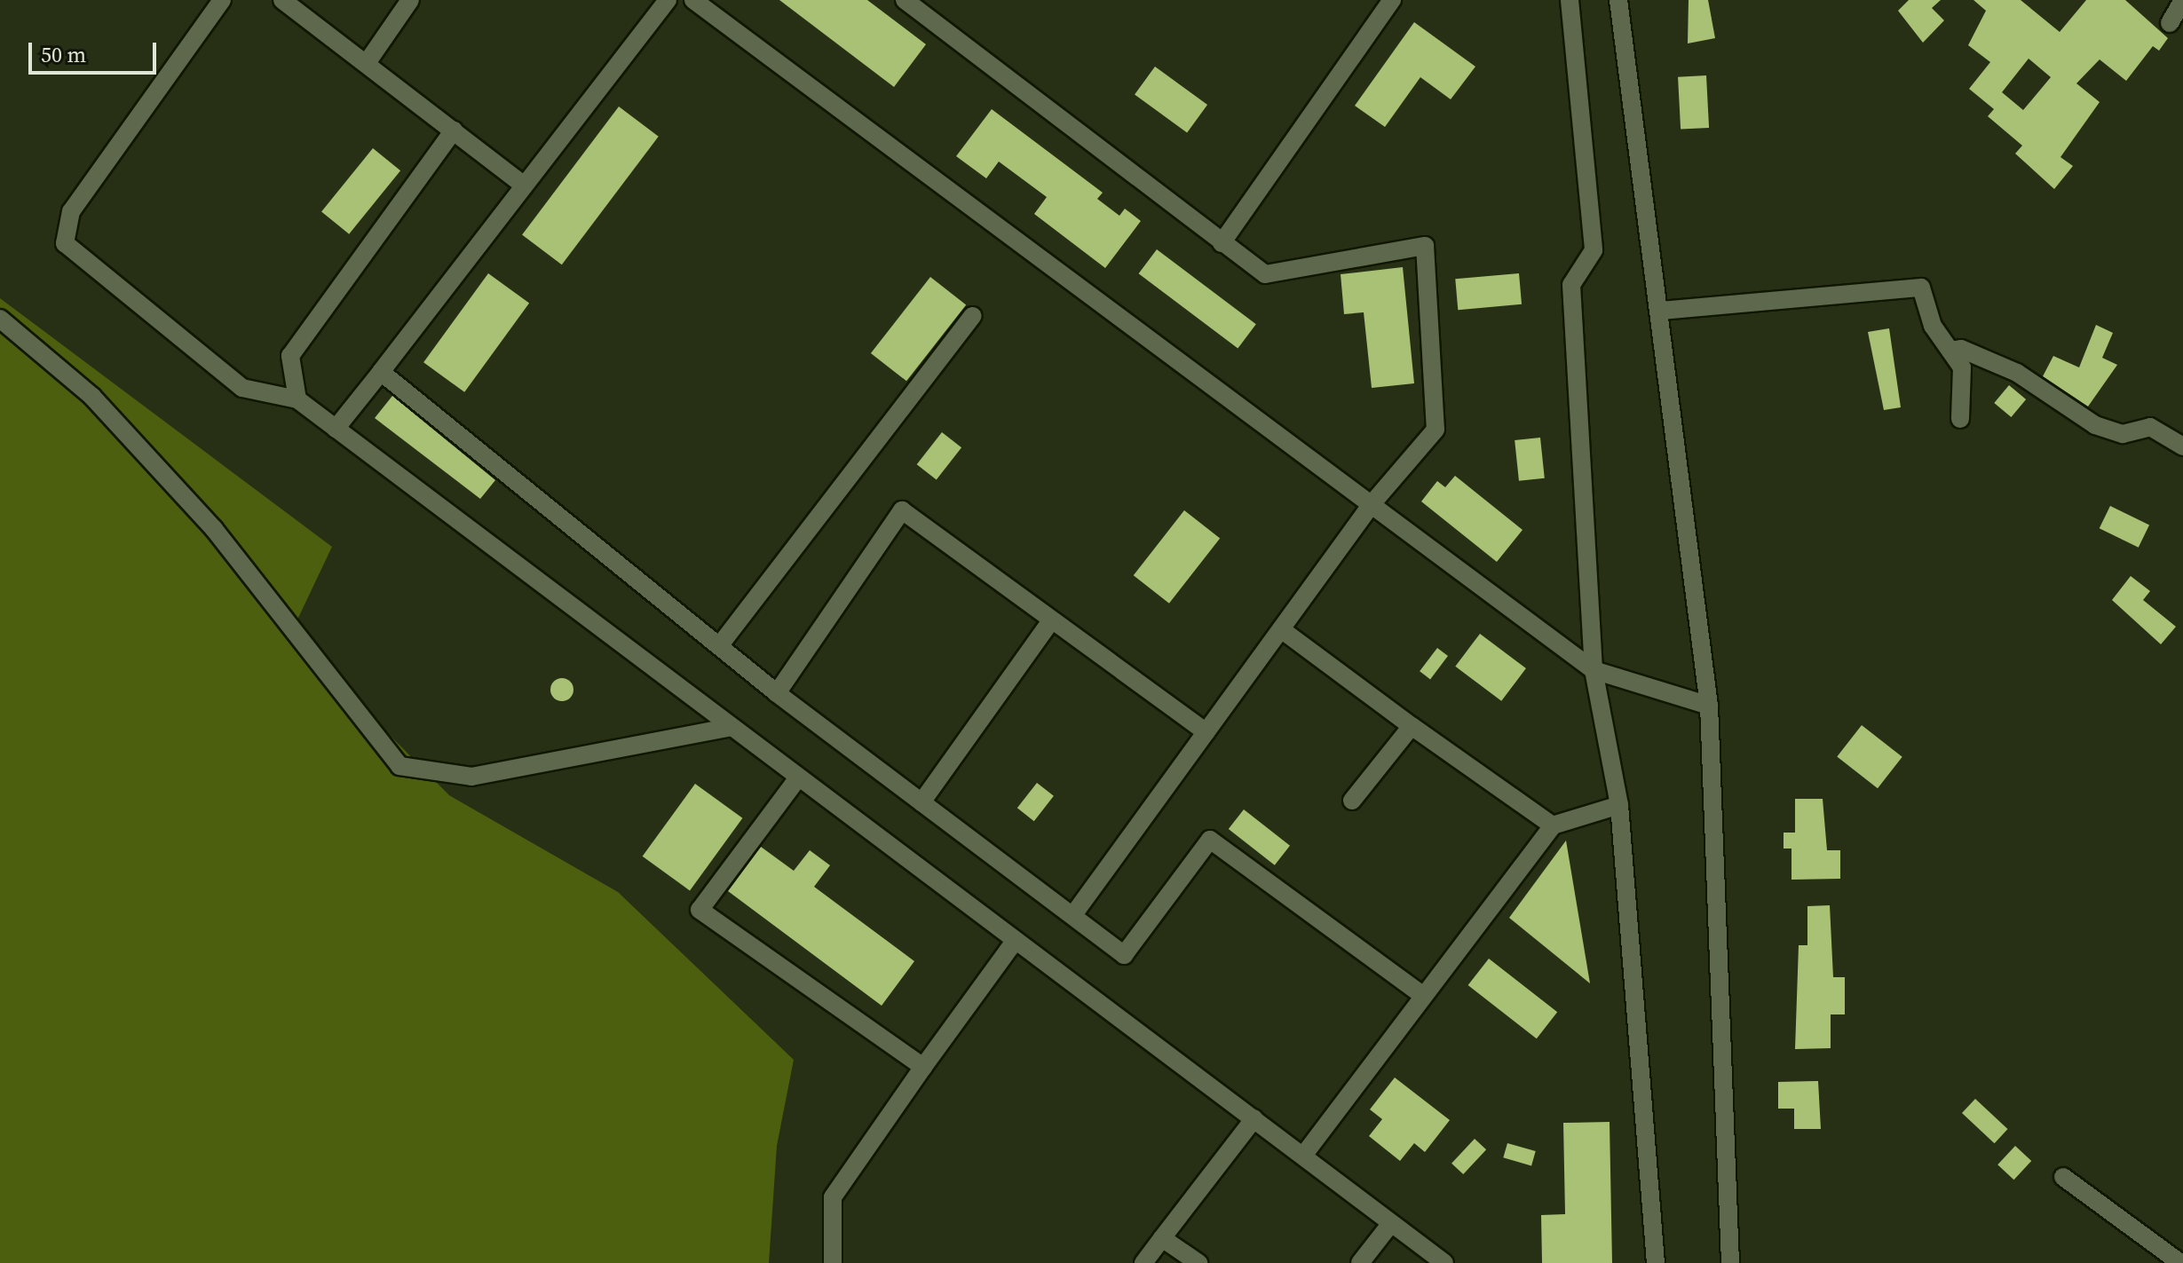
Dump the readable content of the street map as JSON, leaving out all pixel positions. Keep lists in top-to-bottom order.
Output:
{
  "scale_bar": "50 m"
}
